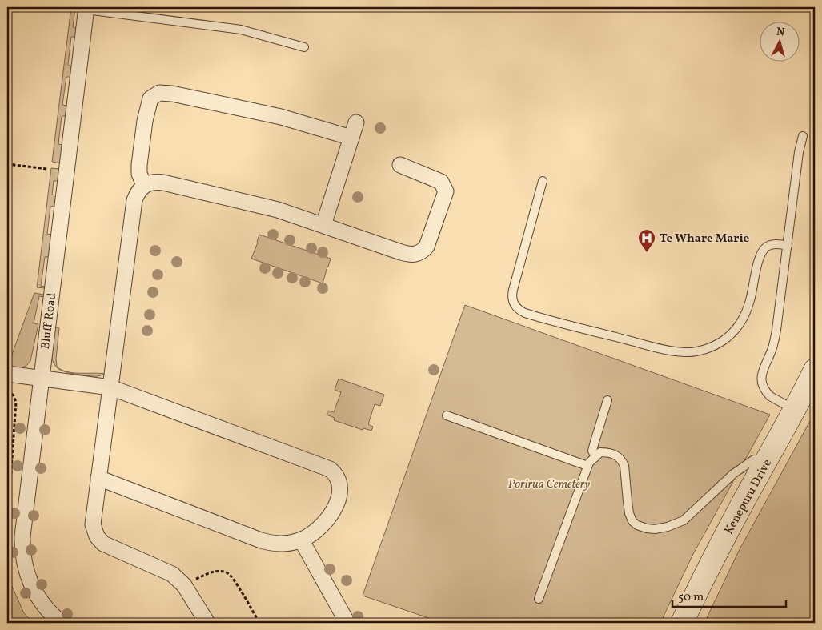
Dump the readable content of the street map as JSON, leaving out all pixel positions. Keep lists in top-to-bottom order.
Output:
{
  "streets": {
    "main road": ["Kenepuru Drive"],
    "street": ["Bluff Road"]
  },
  "parks": ["Porirua Cemetery"],
  "places": {
    "hospital": ["Te Whare Marie"]
  },
  "scale_bar": "50 m",
  "north": "top"
}
